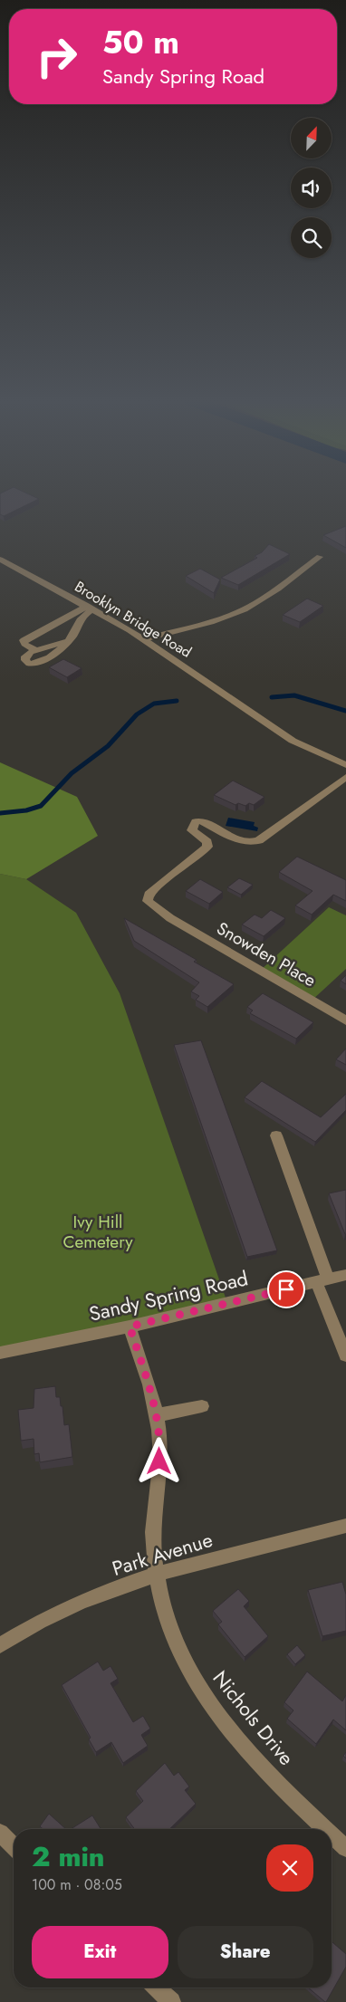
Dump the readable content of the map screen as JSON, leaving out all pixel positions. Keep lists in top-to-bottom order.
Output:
{
  "streets": {
    "street": [
      "Brooklyn Bridge Road",
      "Snowden Place",
      "Sandy Spring Road",
      "Park Avenue",
      "Nichols Drive"
    ]
  },
  "crossings": [
    ["Sandy Spring Road", "Nichols Drive"],
    ["Park Avenue", "Nichols Drive"]
  ],
  "parks": ["Ivy Hill Cemetery"],
  "north": "top right",
  "page": {
    "turn": ["50 m", "Sandy Spring Road"],
    "heading": ["2 min", "100 m · 08:05"],
    "buttons": ["Exit", "Share"]
  }
}
